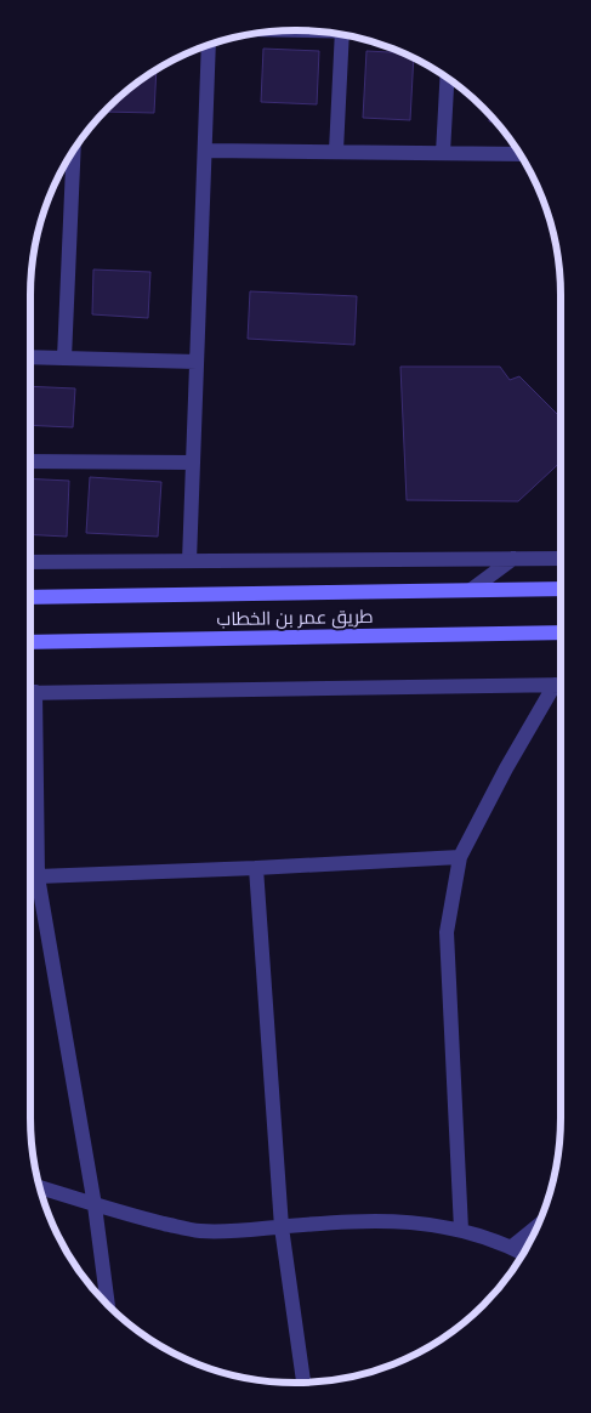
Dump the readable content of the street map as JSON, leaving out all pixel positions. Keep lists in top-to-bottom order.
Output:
{
  "streets": {
    "main road": ["طريق عمر بن الخطاب"]
  }
}
